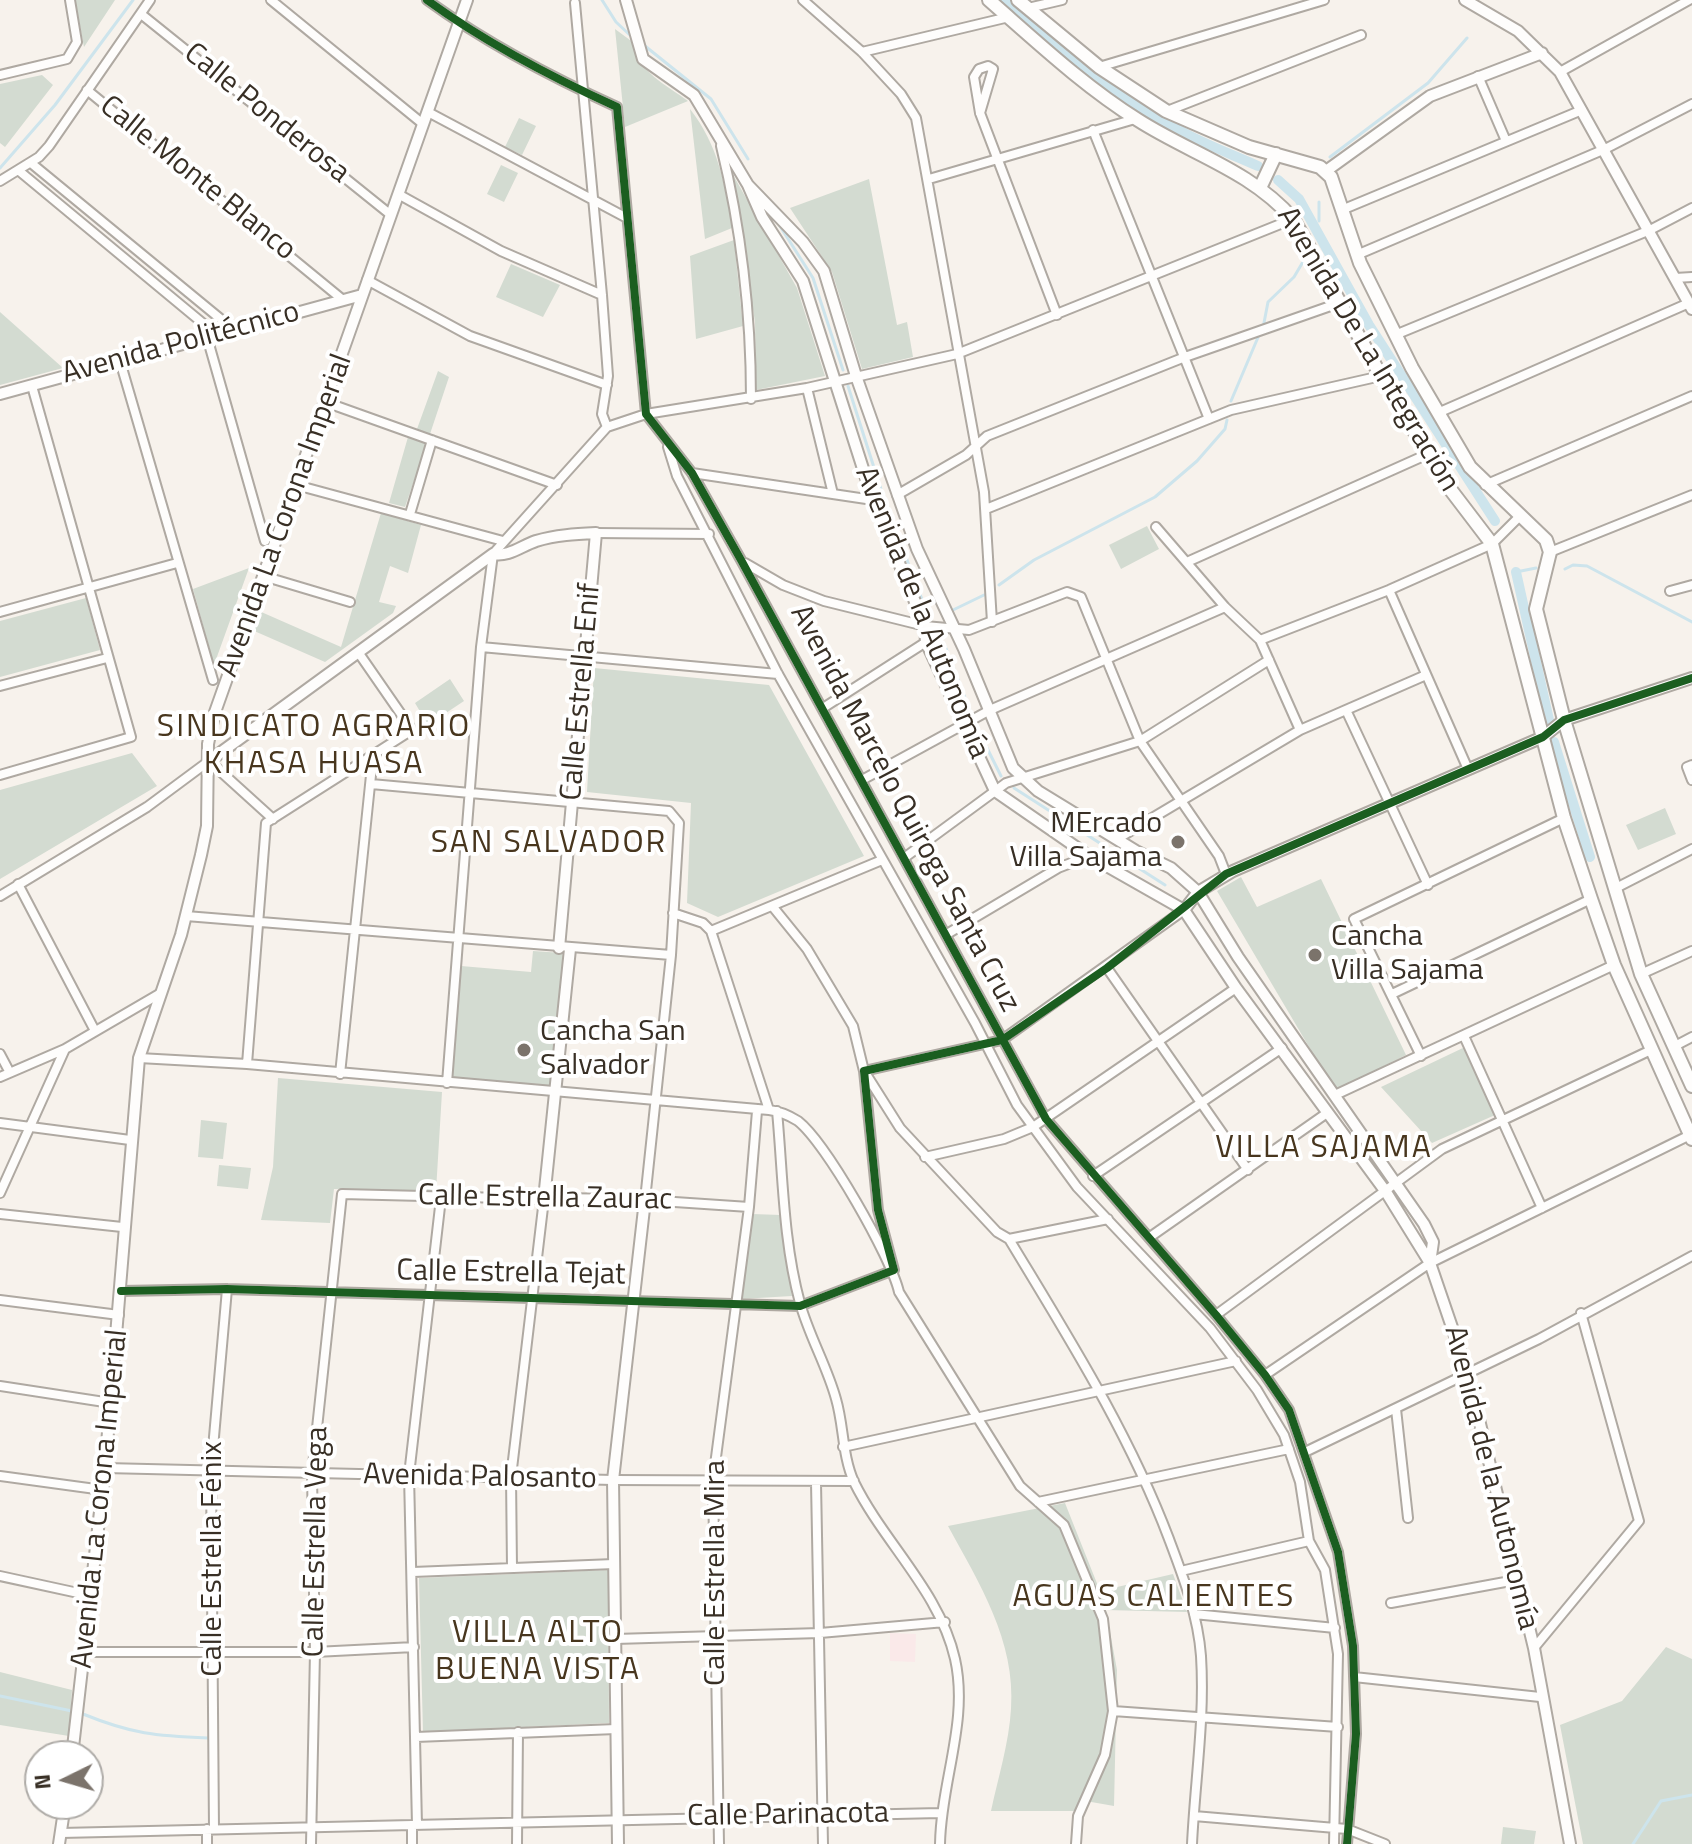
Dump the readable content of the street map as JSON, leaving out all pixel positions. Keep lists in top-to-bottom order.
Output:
{
  "streets": {
    "main road": ["Avenida De La Integración"],
    "street": [
      "Calle Ponderosa",
      "Calle Monte Blanco",
      "Avenida Politécnico",
      "Avenida La Corona Imperial",
      "Avenida de la Autonomía",
      "Calle Estrella Enif",
      "Avenida Marcelo Quiroga Santa Cruz",
      "Calle Estrella Zaurac",
      "Calle Estrella Tejat",
      "Avenida Palosanto",
      "Calle Estrella Vega",
      "Calle Estrella Fénix",
      "Calle Estrella Mira",
      "Calle Parinacota"
    ]
  },
  "crossings": [
    ["Calle Ponderosa", "Avenida La Corona Imperial"],
    ["Calle Monte Blanco", "Avenida Politécnico"],
    ["Avenida Politécnico", "Avenida La Corona Imperial"],
    ["Avenida La Corona Imperial", "Calle Estrella Tejat"],
    ["Avenida La Corona Imperial", "Avenida Palosanto"],
    ["Calle Estrella Enif", "Calle Estrella Zaurac"],
    ["Calle Estrella Zaurac", "Calle Estrella Vega"],
    ["Calle Estrella Zaurac", "Calle Estrella Mira"],
    ["Calle Estrella Tejat", "Calle Estrella Vega"],
    ["Calle Estrella Tejat", "Calle Estrella Fénix"],
    ["Calle Estrella Tejat", "Calle Estrella Mira"],
    ["Avenida Palosanto", "Calle Estrella Vega"],
    ["Avenida Palosanto", "Calle Estrella Fénix"],
    ["Avenida Palosanto", "Calle Estrella Mira"],
    ["Calle Estrella Vega", "Calle Parinacota"],
    ["Calle Estrella Fénix", "Calle Parinacota"],
    ["Calle Estrella Mira", "Calle Parinacota"]
  ],
  "districts": [
    "SINDICATO AGRARIO KHASA HUASA",
    "SAN SALVADOR",
    "VILLA SAJAMA",
    "AGUAS CALIENTES",
    "VILLA ALTO BUENA VISTA"
  ],
  "places": ["MErcado Villa Sajama", "Cancha Villa Sajama", "Cancha San Salvador"],
  "north": "left"
}
